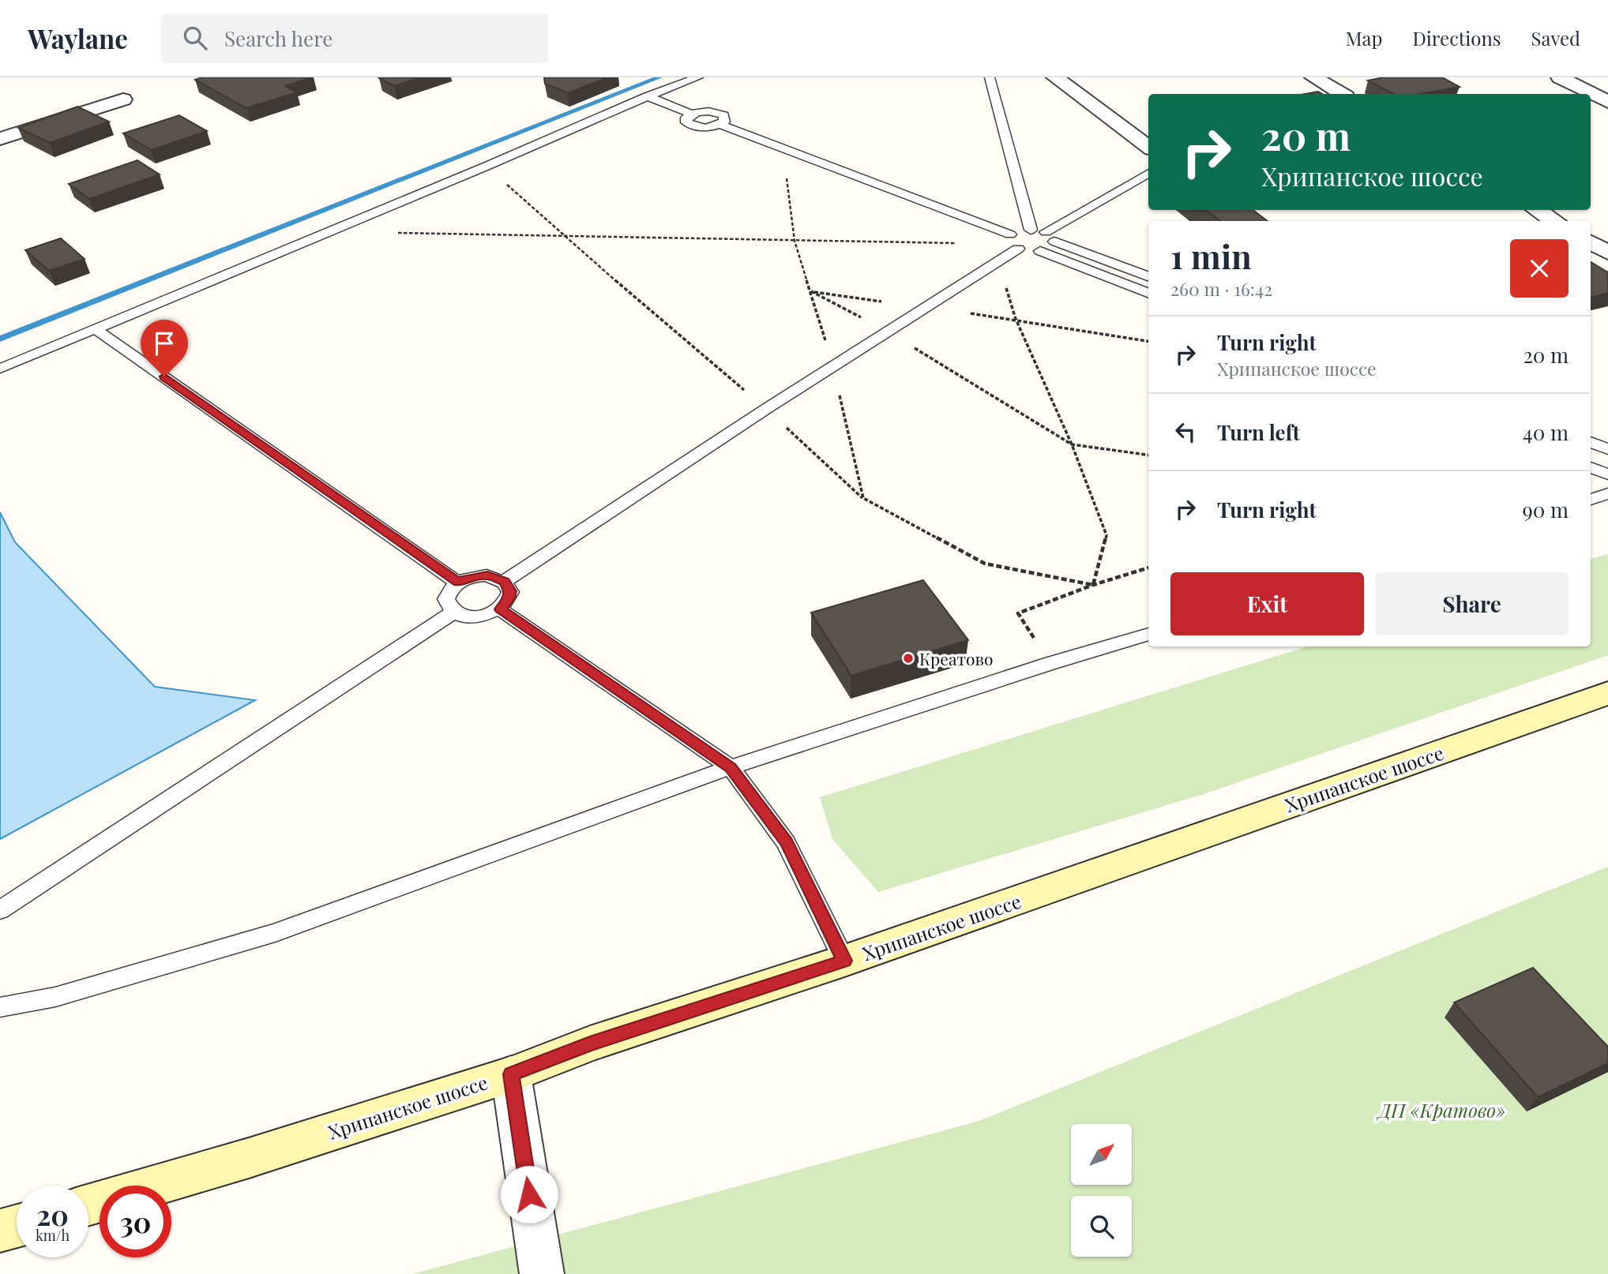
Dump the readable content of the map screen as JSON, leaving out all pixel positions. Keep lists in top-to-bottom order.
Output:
{
  "streets": {
    "main road": ["Хрипанское шоссе"]
  },
  "parks": ["ДП «Кратово»"],
  "places": ["Креатово"],
  "north": "top right",
  "page": {
    "header": "Waylane",
    "search": "Search here",
    "nav": ["Map", "Directions", "Saved"],
    "turn": ["20 m", "Хрипанское шоссе"],
    "heading": ["1 min", "260 m · 16:42"],
    "list": [
      {
        "name": "Turn right",
        "note": "Хрипанское шоссе",
        "value": "20 m"
      },
      {
        "name": "Turn left",
        "value": "40 m"
      },
      {
        "name": "Turn right",
        "value": "90 m"
      }
    ],
    "buttons": ["Exit", "Share"],
    "speed": "20 km/h",
    "limit": "30"
  }
}
